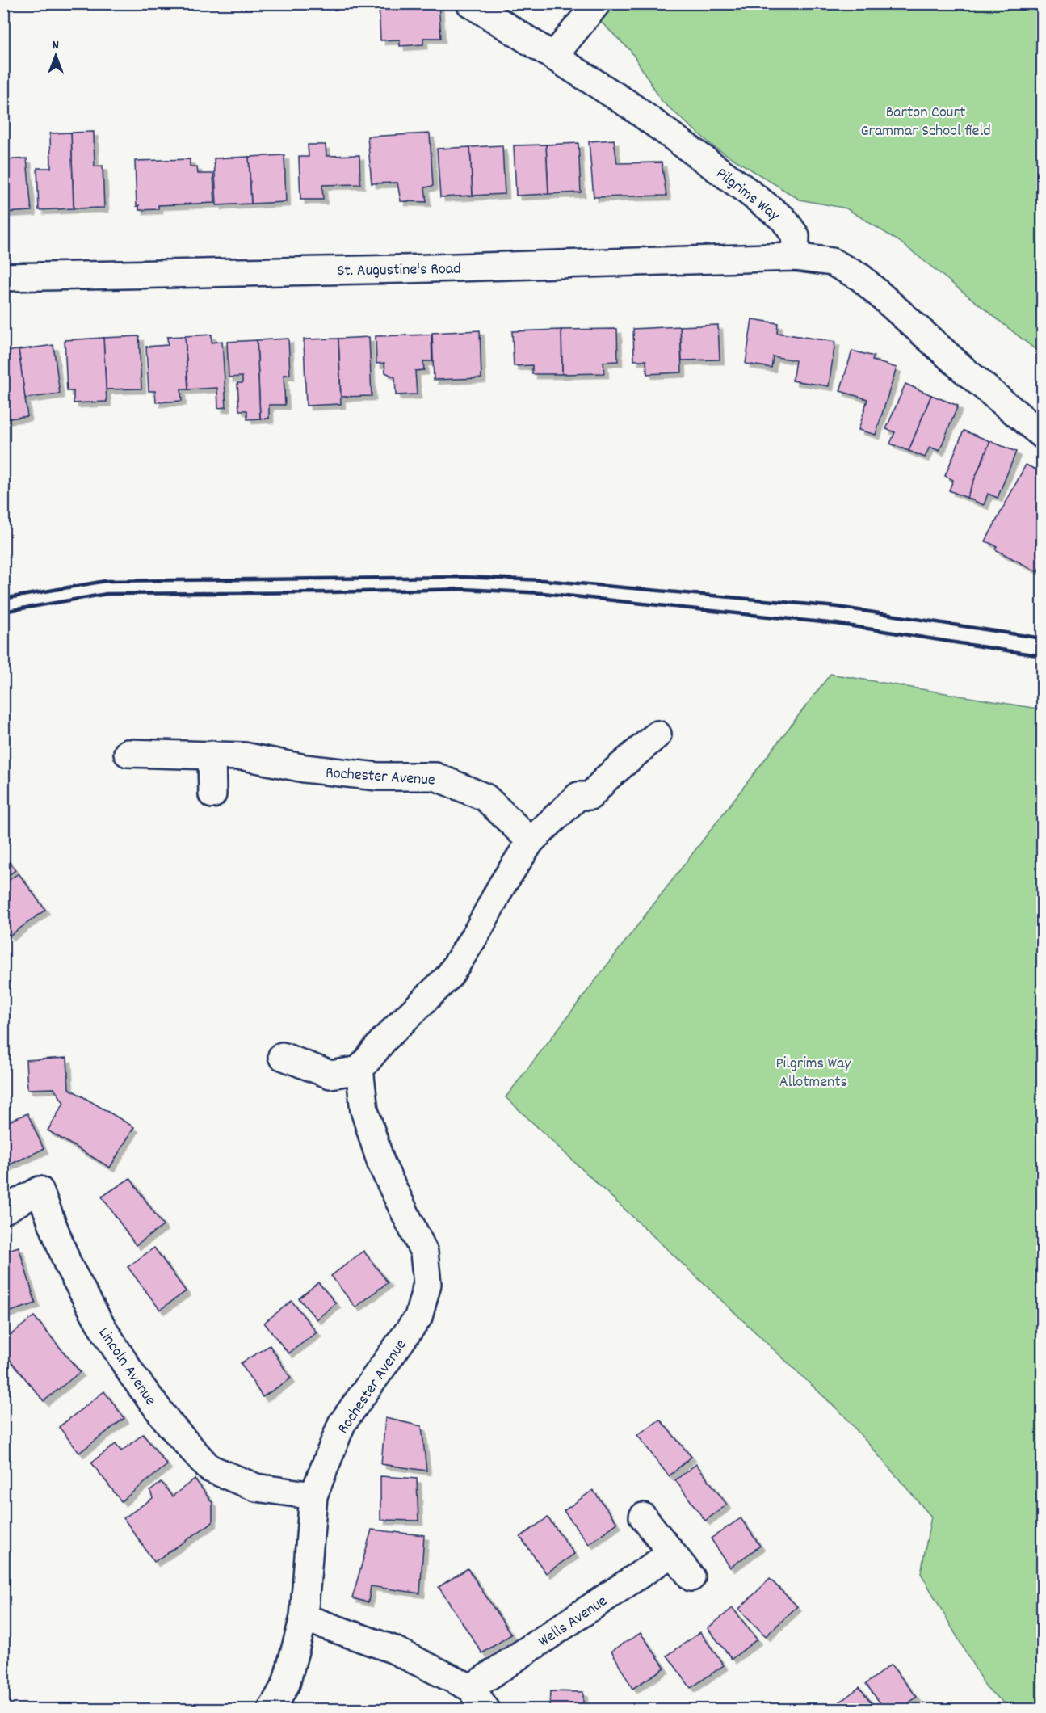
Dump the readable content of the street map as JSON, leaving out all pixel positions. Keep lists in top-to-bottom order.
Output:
{
  "streets": {
    "street": [
      "Pilgrims Way",
      "St. Augustine's Road",
      "Rochester Avenue",
      "Lincoln Avenue",
      "Wells Avenue"
    ]
  },
  "crossings": [
    ["Pilgrims Way", "St. Augustine's Road"],
    ["Rochester Avenue", "Lincoln Avenue"]
  ],
  "parks": ["Barton Court Grammar School field", "Pilgrims Way Allotments"],
  "north": "top"
}
